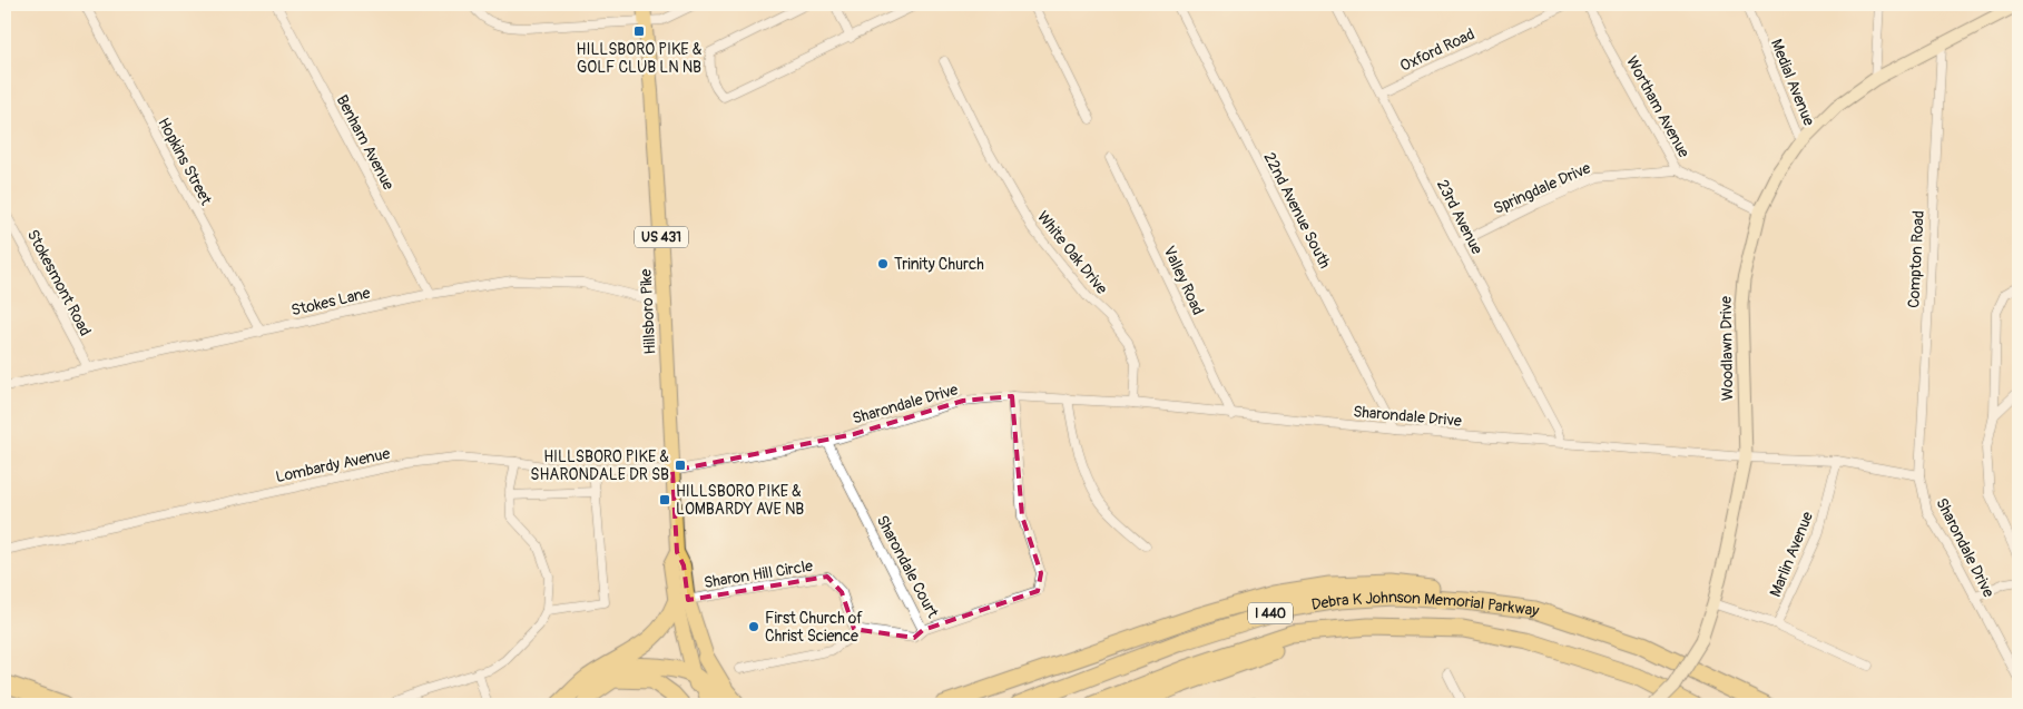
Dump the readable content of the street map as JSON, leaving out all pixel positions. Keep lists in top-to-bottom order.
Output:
{
  "streets": {
    "highway": ["Debra K Johnson Memorial Parkway", "I 440"],
    "main road": ["US 431", "Hillsboro Pike", "Woodlawn Drive"],
    "street": [
      "Oxford Road",
      "Medial Avenue",
      "Wortham Avenue",
      "Benham Avenue",
      "Hopkins Street",
      "Springdale Drive",
      "22nd Avenue South",
      "23rd Avenue",
      "White Oak Drive",
      "Compton Road",
      "Valley Road",
      "Stokesmont Road",
      "Stokes Lane",
      "Sharondale Drive",
      "Lombardy Avenue",
      "Marlin Avenue",
      "Sharondale Court",
      "Sharon Hill Circle"
    ]
  },
  "crossings": [
    ["Oxford Road", "23rd Avenue"],
    ["Medial Avenue", "Woodlawn Drive"],
    ["Wortham Avenue", "Springdale Drive"],
    ["Wortham Avenue", "Woodlawn Drive"],
    ["Benham Avenue", "Stokes Lane"],
    ["Hopkins Street", "Stokes Lane"],
    ["Springdale Drive", "23rd Avenue"],
    ["22nd Avenue South", "Sharondale Drive"],
    ["23rd Avenue", "Sharondale Drive"],
    ["White Oak Drive", "Sharondale Drive"],
    ["Compton Road", "Woodlawn Drive"],
    ["Compton Road", "Sharondale Drive"],
    ["Valley Road", "Sharondale Drive"],
    ["Stokesmont Road", "Stokes Lane"],
    ["Stokes Lane", "Hillsboro Pike"],
    ["Hillsboro Pike", "Sharondale Drive"],
    ["Hillsboro Pike", "Lombardy Avenue"],
    ["Hillsboro Pike", "Sharon Hill Circle"],
    ["Woodlawn Drive", "Sharondale Drive"],
    ["Sharondale Drive", "Lombardy Avenue"],
    ["Sharondale Drive", "Marlin Avenue"],
    ["Sharondale Drive", "Sharondale Court"]
  ],
  "places": {
    "transit": ["HILLSBORO PIKE & GOLF CLUB LN NB", "HILLSBORO PIKE & SHARONDALE DR SB", "HILLSBORO PIKE & LOMBARDY AVE NB"],
    "other": ["Trinity Church", "First Church of Christ Science"]
  }
}
